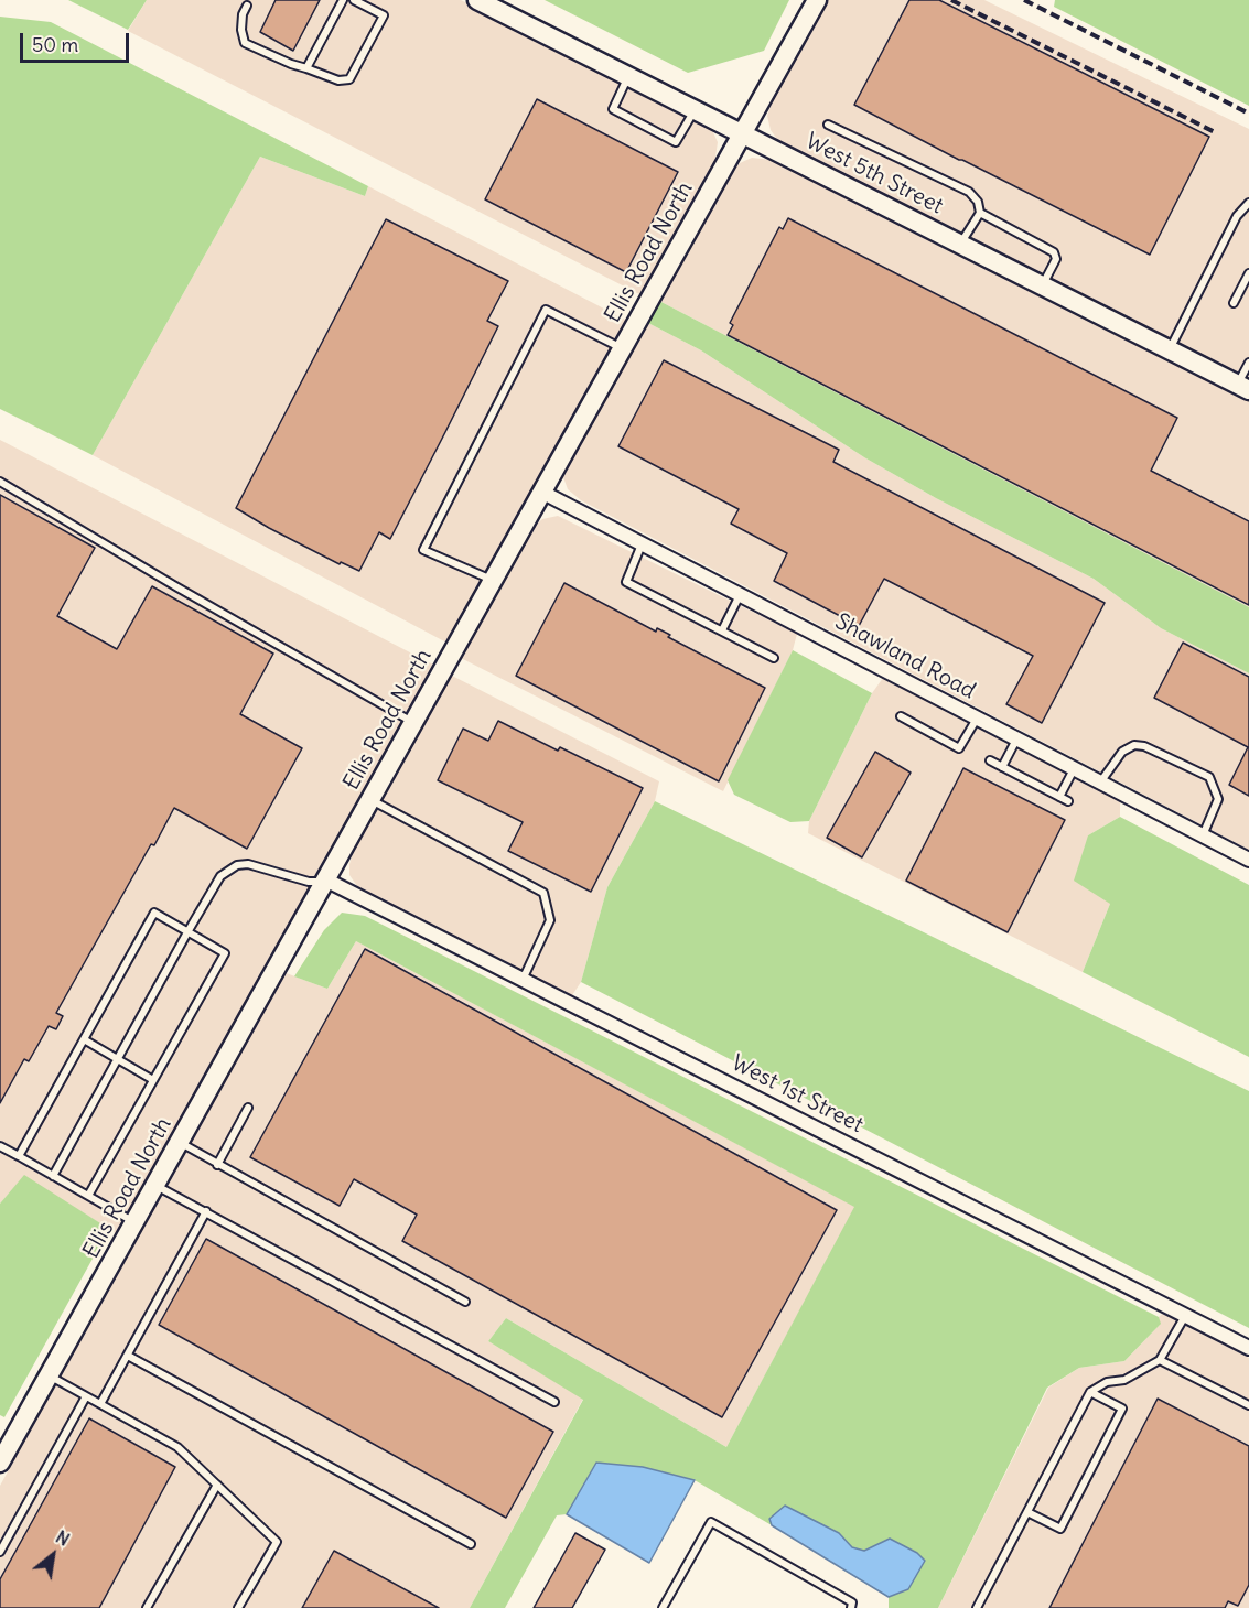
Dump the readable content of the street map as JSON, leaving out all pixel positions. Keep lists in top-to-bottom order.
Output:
{
  "streets": {
    "street": [
      "West 5th Street",
      "Ellis Road North",
      "Shawland Road",
      "West 1st Street"
    ]
  },
  "crossings": [
    ["West 5th Street", "Ellis Road North"],
    ["Ellis Road North", "Shawland Road"],
    ["Ellis Road North", "West 1st Street"]
  ],
  "scale_bar": "50 m",
  "north": "top right"
}
